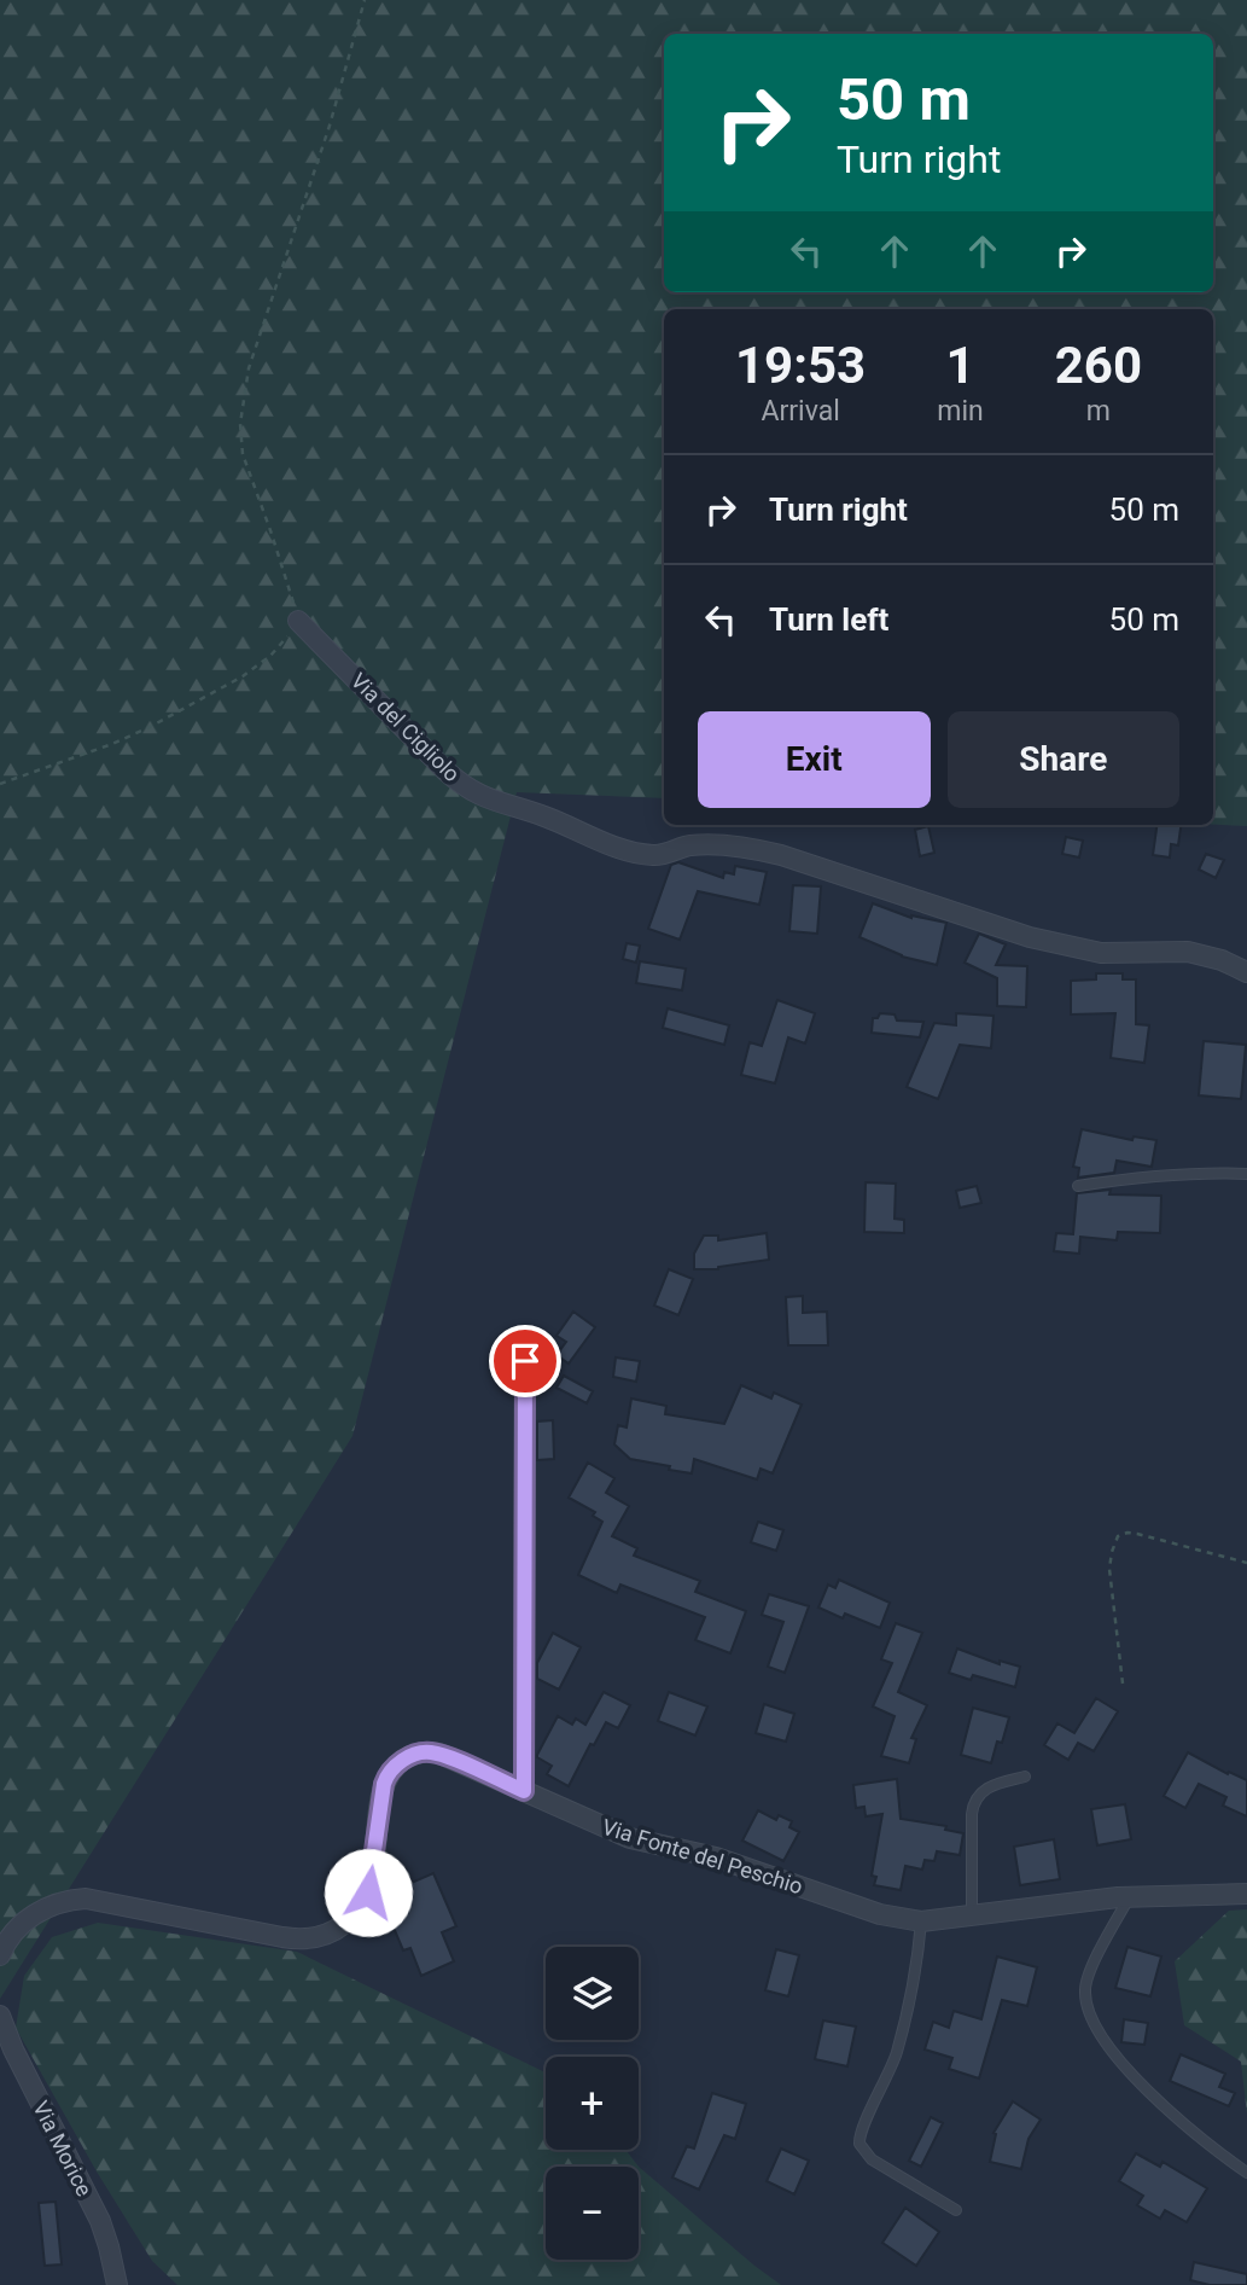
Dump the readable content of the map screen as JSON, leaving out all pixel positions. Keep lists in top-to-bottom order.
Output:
{
  "streets": {
    "street": ["Via del Cigliolo", "Via Fonte del Peschio", "Via Morice"]
  },
  "page": {
    "turn": ["50 m", "Turn right"],
    "eta": [
      "19:53",
      "Arrival",
      "1",
      "min",
      "260",
      "m"
    ],
    "list": [
      {
        "name": "Turn right",
        "value": "50 m"
      },
      {
        "name": "Turn left",
        "value": "50 m"
      }
    ],
    "buttons": ["Exit", "Share"],
    "map_buttons": ["+", "−"]
  }
}
